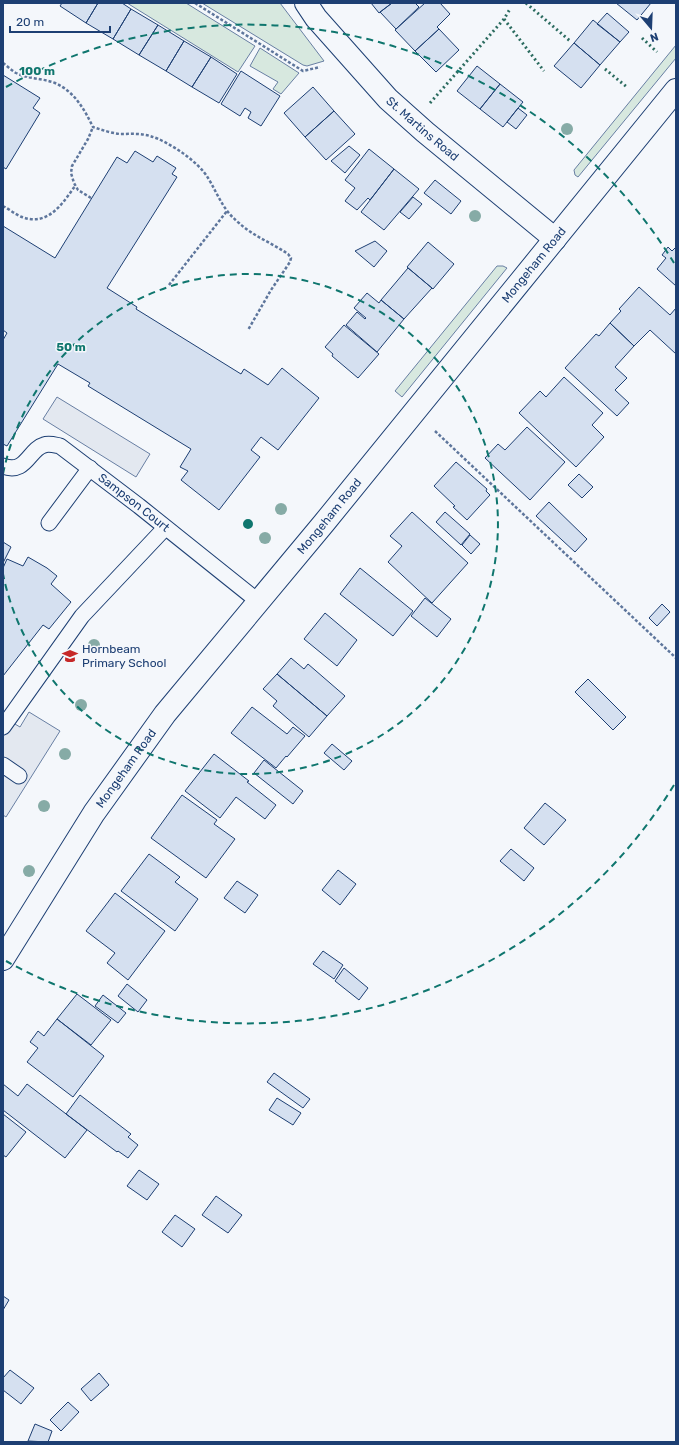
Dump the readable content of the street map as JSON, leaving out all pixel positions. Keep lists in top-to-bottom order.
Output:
{
  "streets": {
    "street": ["St. Martins Road", "Mongeham Road"],
    "lane": ["Sampson Court"]
  },
  "crossings": [
    ["St. Martins Road", "Mongeham Road"],
    ["Mongeham Road", "Sampson Court"]
  ],
  "places": {
    "school or university": ["Hornbeam Primary School"]
  },
  "scale_bar": "20 m",
  "north": "bottom",
  "rings": ["100 m", "50 m"]
}
